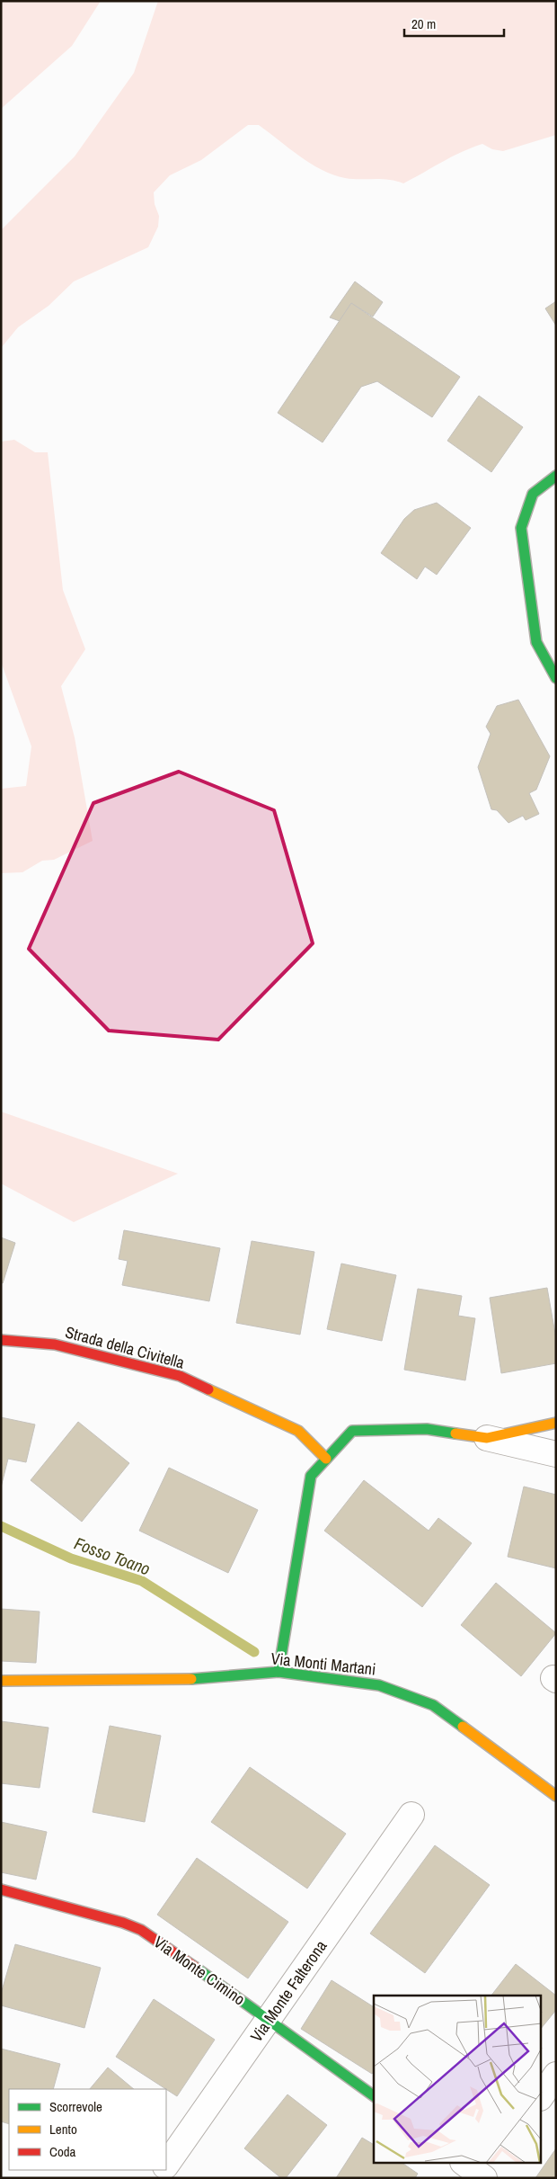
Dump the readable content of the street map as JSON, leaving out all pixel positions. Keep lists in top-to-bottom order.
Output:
{
  "streets": {
    "street": [
      "Strada della Civitella",
      "Via Monti Martani",
      "Via Monte Cimino",
      "Via Monte Falterona"
    ]
  },
  "crossings": [
    ["Via Monte Cimino", "Via Monte Falterona"]
  ],
  "water": ["Fosso Toano"],
  "legend": ["Scorrevole", "Lento", "Coda"],
  "scale_bar": "20 m"
}
